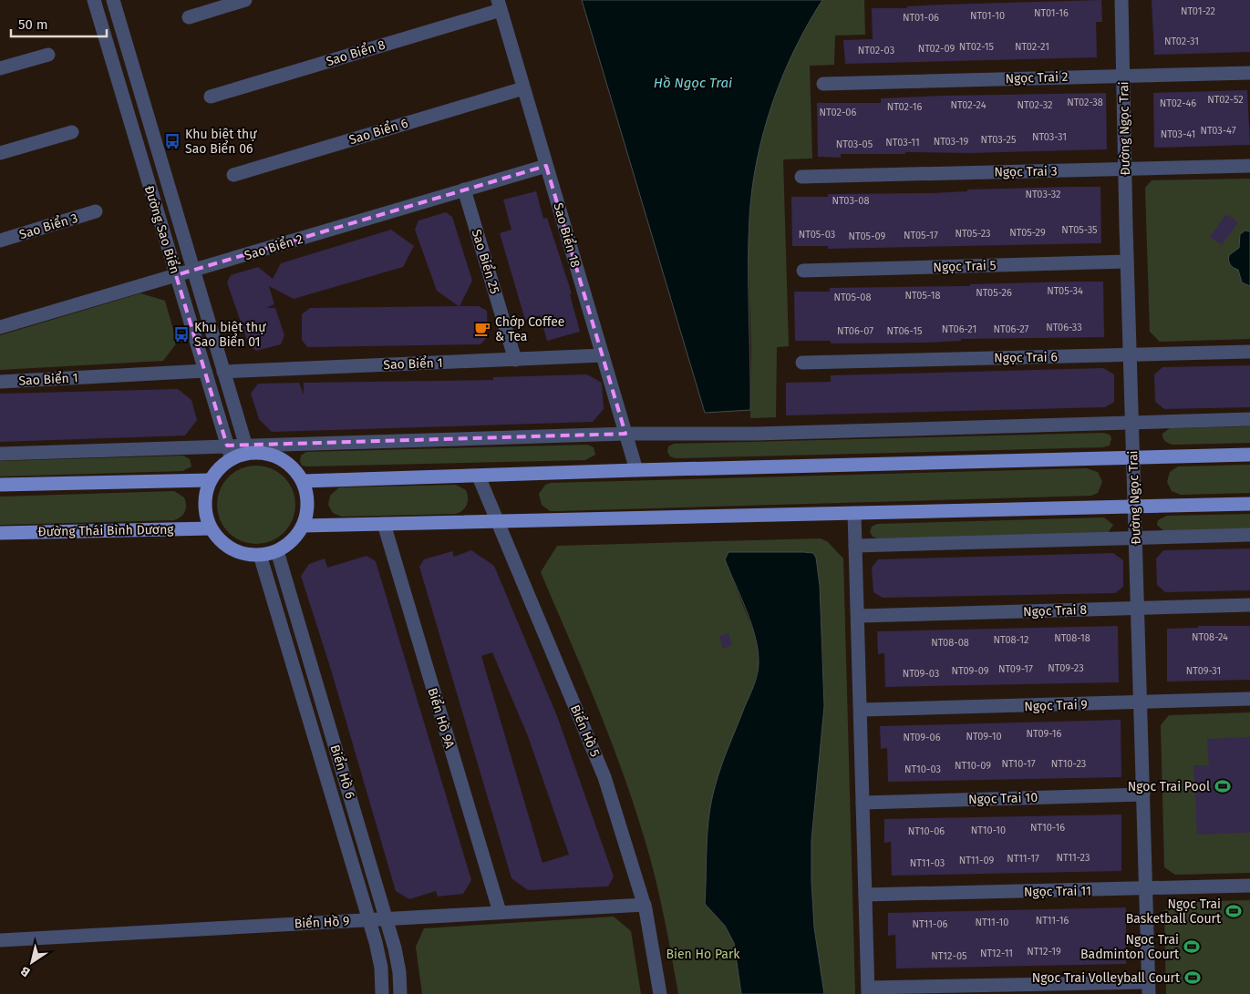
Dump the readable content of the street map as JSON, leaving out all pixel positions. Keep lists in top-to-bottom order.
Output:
{
  "streets": {
    "main road": ["Đường Thái Bình Dương"],
    "street": [
      "Sao Biển 8",
      "Ngọc Trai 2",
      "Đường Ngọc Trai",
      "Sao Biển 6",
      "Ngọc Trai 3",
      "Sao Biển 3",
      "Đường Sao Biển",
      "Sao Biển 18",
      "Sao Biển 2",
      "Sao Biển 25",
      "Ngọc Trai 5",
      "Ngọc Trai 6",
      "Sao Biển 1",
      "Ngọc Trai 8",
      "Ngọc Trai 9",
      "Biển Hồ 9A",
      "Biển Hồ 5",
      "Biển Hồ 6",
      "Ngọc Trai 10",
      "Ngọc Trai 11",
      "Biển Hồ 9"
    ]
  },
  "crossings": [
    ["Sao Biển 8", "Sao Biển 18"],
    ["Ngọc Trai 2", "Đường Ngọc Trai"],
    ["Đường Ngọc Trai", "Ngọc Trai 3"],
    ["Đường Ngọc Trai", "Ngọc Trai 5"],
    ["Đường Ngọc Trai", "Ngọc Trai 6"],
    ["Đường Ngọc Trai", "Ngọc Trai 8"],
    ["Đường Ngọc Trai", "Ngọc Trai 9"],
    ["Đường Ngọc Trai", "Ngọc Trai 10"],
    ["Đường Ngọc Trai", "Ngọc Trai 11"],
    ["Sao Biển 6", "Sao Biển 18"],
    ["Đường Sao Biển", "Sao Biển 2"],
    ["Đường Sao Biển", "Sao Biển 1"],
    ["Đường Sao Biển", "Đường Thái Bình Dương"],
    ["Đường Sao Biển", "Biển Hồ 6"],
    ["Sao Biển 18", "Sao Biển 2"],
    ["Sao Biển 18", "Sao Biển 1"],
    ["Sao Biển 2", "Sao Biển 25"],
    ["Sao Biển 25", "Sao Biển 1"],
    ["Đường Thái Bình Dương", "Biển Hồ 6"],
    ["Biển Hồ 9A", "Biển Hồ 9"],
    ["Biển Hồ 5", "Biển Hồ 9"],
    ["Biển Hồ 6", "Biển Hồ 9"]
  ],
  "water": ["Hồ Ngọc Trai"],
  "parks": ["Bien Ho Park"],
  "places": {
    "bus stop": ["Khu biệt thự Sao Biển 06", "Khu biệt thự Sao Biển 01"],
    "cafe": ["Chớp Coffee & Tea"],
    "sports": [
      "Ngoc Trai Pool",
      "Ngọc Trai Basketball Court",
      "Ngoc Trai Badminton Court",
      "Ngoc Trai Volleyball Court"
    ]
  },
  "house_numbers": [
    "NT01-22",
    "NT01-16",
    "NT01-10",
    "NT01-06",
    "NT02-31",
    "NT02-15",
    "NT02-21",
    "NT02-09",
    "NT02-03",
    "NT02-52",
    "NT02-38",
    "NT02-46",
    "NT02-24",
    "NT02-32",
    "NT02-16",
    "NT02-06",
    "NT03-47",
    "NT03-41",
    "NT03-31",
    "NT03-25",
    "NT03-19",
    "NT03-11",
    "NT03-05",
    "NT03-32",
    "NT03-08",
    "NT05-35",
    "NT05-29",
    "NT05-23",
    "NT05-03",
    "NT05-17",
    "NT05-09",
    "NT05-34",
    "NT05-26",
    "NT05-18",
    "NT05-08",
    "NT06-33",
    "NT06-21",
    "NT06-27",
    "NT06-07",
    "NT06-15",
    "NT08-24",
    "NT08-18",
    "NT08-12",
    "NT08-08",
    "NT09-23",
    "NT09-17",
    "NT09-09",
    "NT09-31",
    "NT09-03",
    "NT09-16",
    "NT09-10",
    "NT09-06",
    "NT10-17",
    "NT10-23",
    "NT10-09",
    "NT10-03",
    "NT10-16",
    "NT10-10",
    "NT10-06",
    "NT11-23",
    "NT11-17",
    "NT11-09",
    "NT11-03",
    "NT11-16",
    "NT11-10",
    "NT11-06",
    "NT12-19",
    "NT12-11",
    "NT12-05"
  ],
  "scale_bar": "50 m",
  "north": "bottom left"
}
